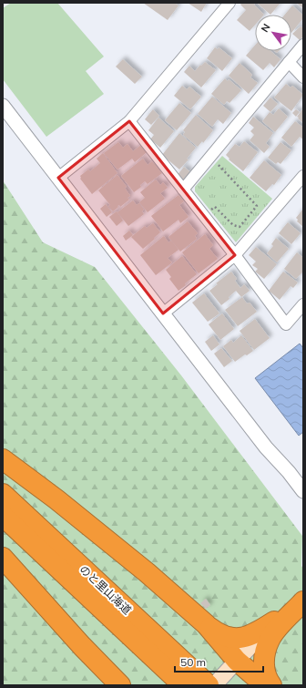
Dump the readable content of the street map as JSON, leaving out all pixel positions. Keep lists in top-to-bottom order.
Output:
{
  "streets": {
    "highway": ["のと里山海道"]
  },
  "scale_bar": "50 m",
  "north": "top left"
}
